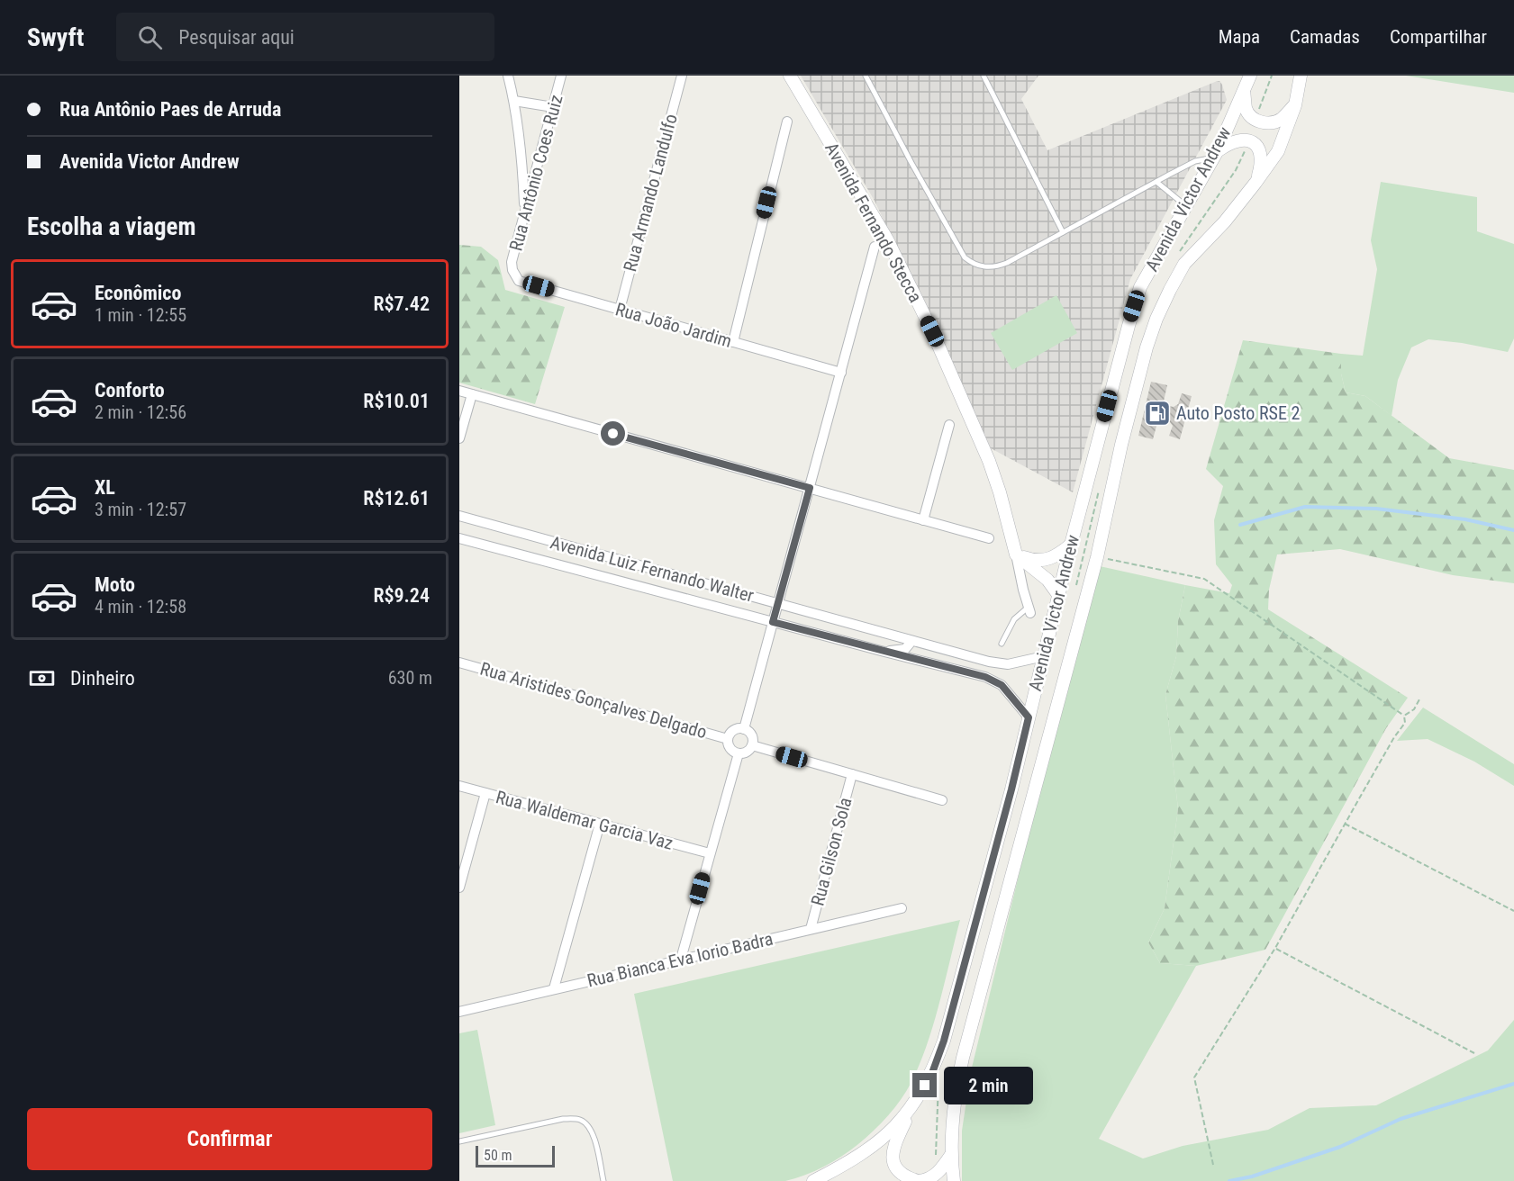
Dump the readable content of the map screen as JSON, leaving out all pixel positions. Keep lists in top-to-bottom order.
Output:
{
  "streets": {
    "main road": ["Avenida Victor Andrew", "Avenida Fernando Stecca"],
    "street": [
      "Rua Antônio Coes Ruiz",
      "Rua Armando Landulfo",
      "Rua João Jardim",
      "Avenida Luiz Fernando Walter",
      "Rua Aristides Gonçalves Delgado",
      "Rua Waldemar Garcia Vaz",
      "Rua Gilson Sola",
      "Rua Bianca Eva Iorio Badra"
    ]
  },
  "crossings": [
    ["Rua Antônio Coes Ruiz", "Rua João Jardim"],
    ["Rua Armando Landulfo", "Rua João Jardim"],
    ["Avenida Victor Andrew", "Avenida Luiz Fernando Walter"],
    ["Rua Gilson Sola", "Rua Bianca Eva Iorio Badra"]
  ],
  "places": {
    "fuel station": ["Auto Posto RSE 2"]
  },
  "scale_bar": "50 m",
  "page": {
    "header": "Swyft",
    "search": "Pesquisar aqui",
    "nav": ["Mapa", "Camadas", "Compartilhar"],
    "banner": ["Rua Antônio Paes de Arruda", "Avenida Victor Andrew"],
    "heading": "Escolha a viagem",
    "list": [
      {
        "name": "Econômico",
        "note": "1 min · 12:55",
        "value": "R$7.42"
      },
      {
        "name": "Conforto",
        "note": "2 min · 12:56",
        "value": "R$10.01"
      },
      {
        "name": "XL",
        "note": "3 min · 12:57",
        "value": "R$12.61"
      },
      {
        "name": "Moto",
        "note": "4 min · 12:58",
        "value": "R$9.24"
      }
    ],
    "pay": ["Dinheiro", "630 m"],
    "bubble": "2 min",
    "buttons": "Confirmar",
    "scale": "50 m"
  }
}
